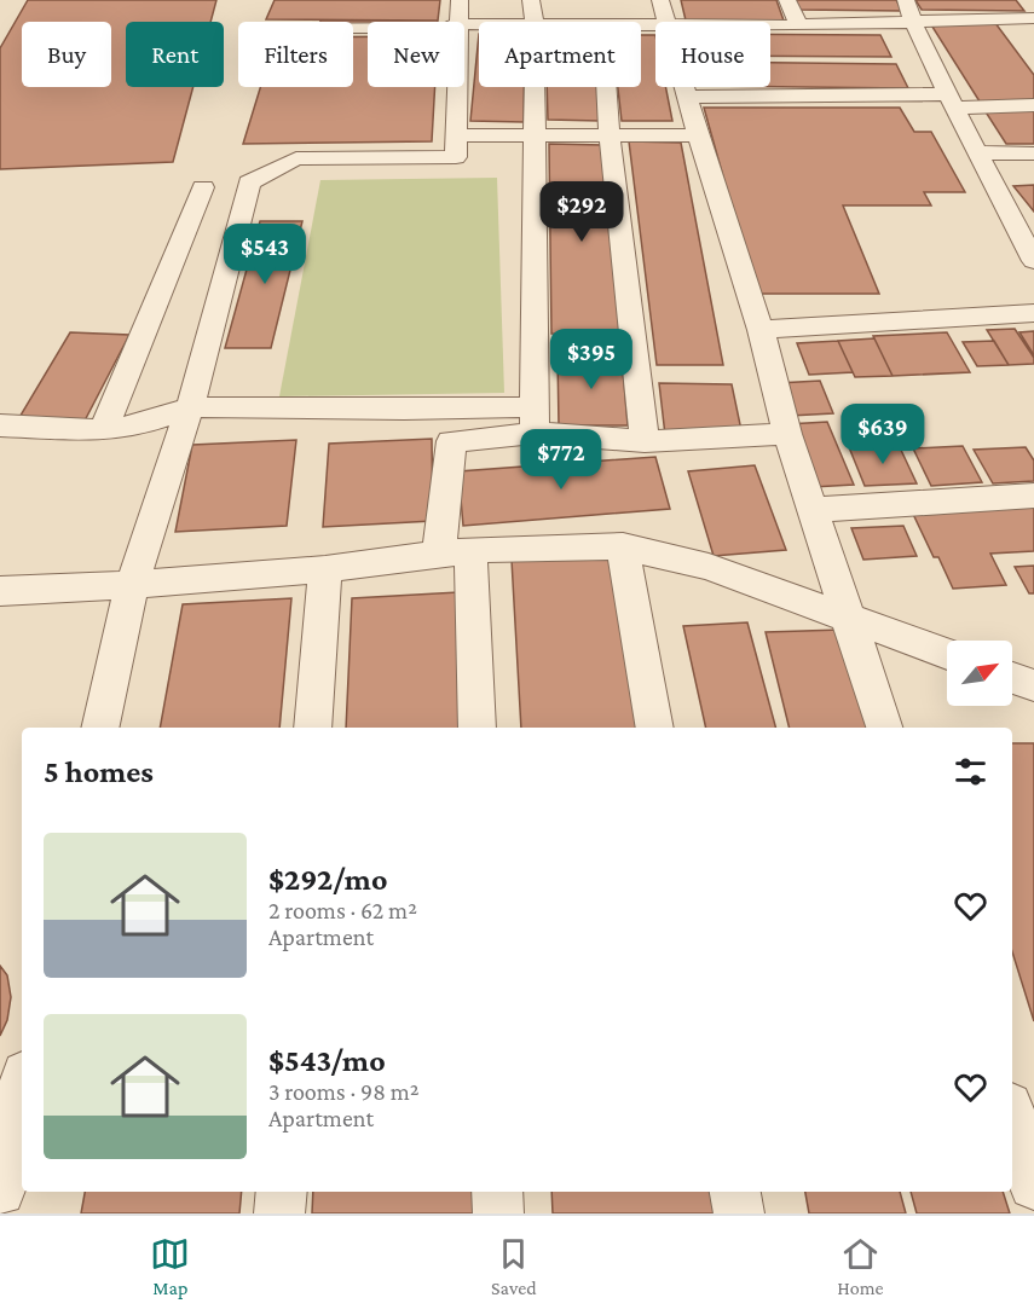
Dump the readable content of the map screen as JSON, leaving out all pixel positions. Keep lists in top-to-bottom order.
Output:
{
  "north": "top right",
  "page": {
    "chip": [
      "Buy",
      "Rent",
      "Filters",
      "New",
      "Apartment",
      "House"
    ],
    "price": [
      "$292",
      "$543",
      "$395",
      "$639",
      "$772"
    ],
    "heading": "5 homes",
    "list": [
      {
        "name": "$292/mo",
        "note": "2 rooms · 62 m² · Apartment"
      },
      {
        "name": "$543/mo",
        "note": "3 rooms · 98 m² · Apartment"
      }
    ],
    "tabs": ["Map", "Saved", "Home"]
  }
}
